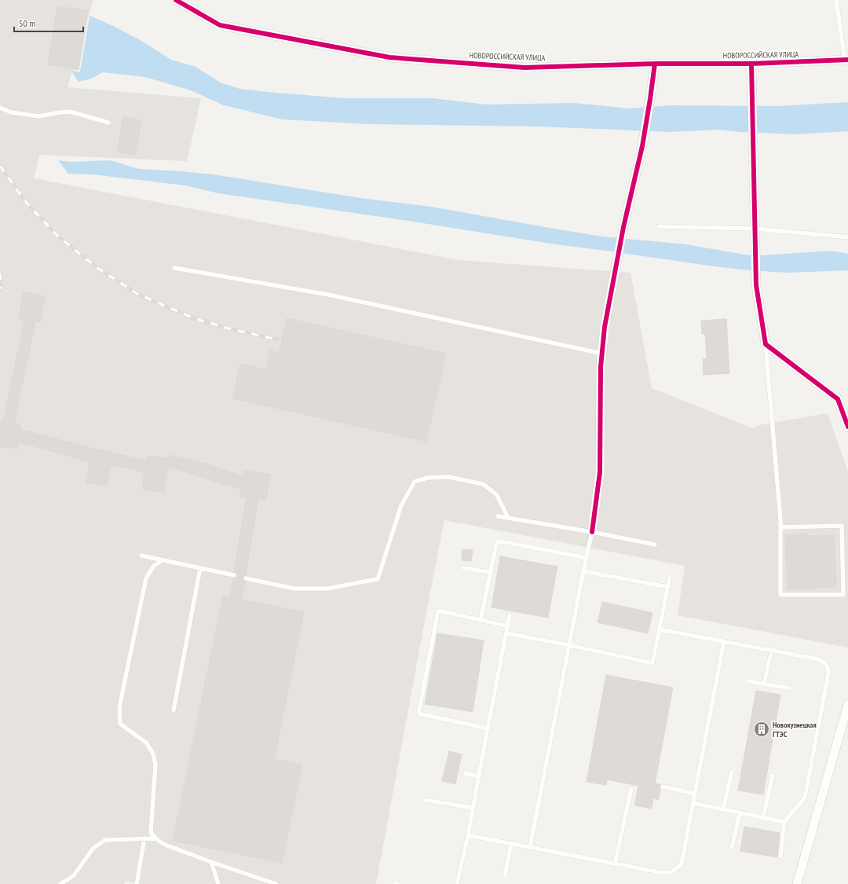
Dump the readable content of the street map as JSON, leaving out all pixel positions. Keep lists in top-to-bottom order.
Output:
{
  "streets": {
    "street": ["НОВОРОССИЙСКАЯ УЛИЦА"]
  },
  "places": {
    "building": ["Новокузнецкая ГТЭС"]
  },
  "scale_bar": "50 m"
}
